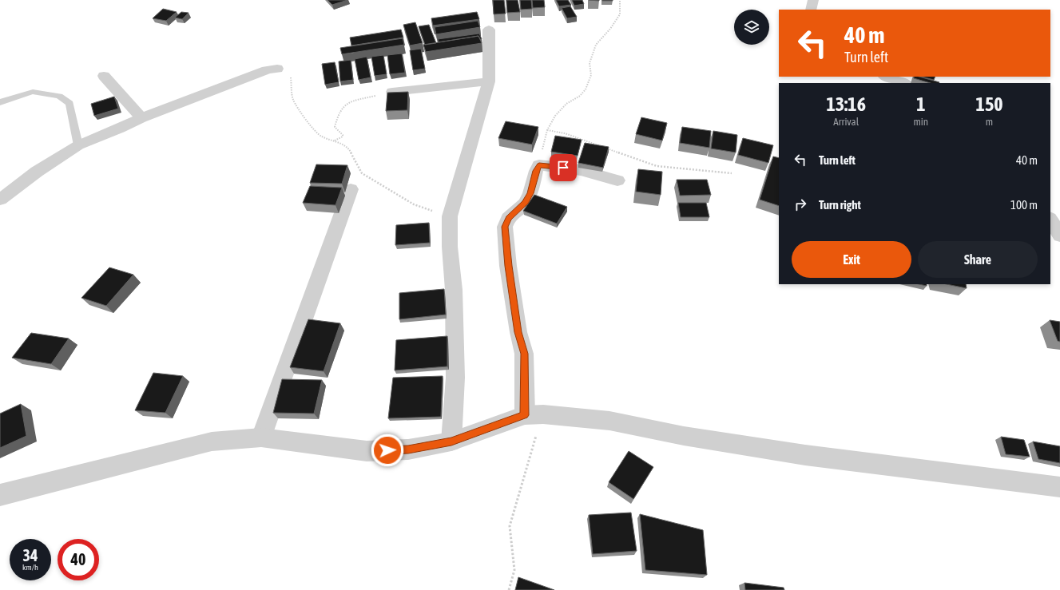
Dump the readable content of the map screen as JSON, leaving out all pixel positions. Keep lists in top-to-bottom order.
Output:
{
  "page": {
    "turn": ["40 m", "Turn left"],
    "eta": [
      "13:16",
      "Arrival",
      "1",
      "min",
      "150",
      "m"
    ],
    "list": [
      {
        "name": "Turn left",
        "value": "40 m"
      },
      {
        "name": "Turn right",
        "value": "100 m"
      }
    ],
    "buttons": ["Exit", "Share"],
    "speed": "34 km/h",
    "limit": "40"
  }
}
